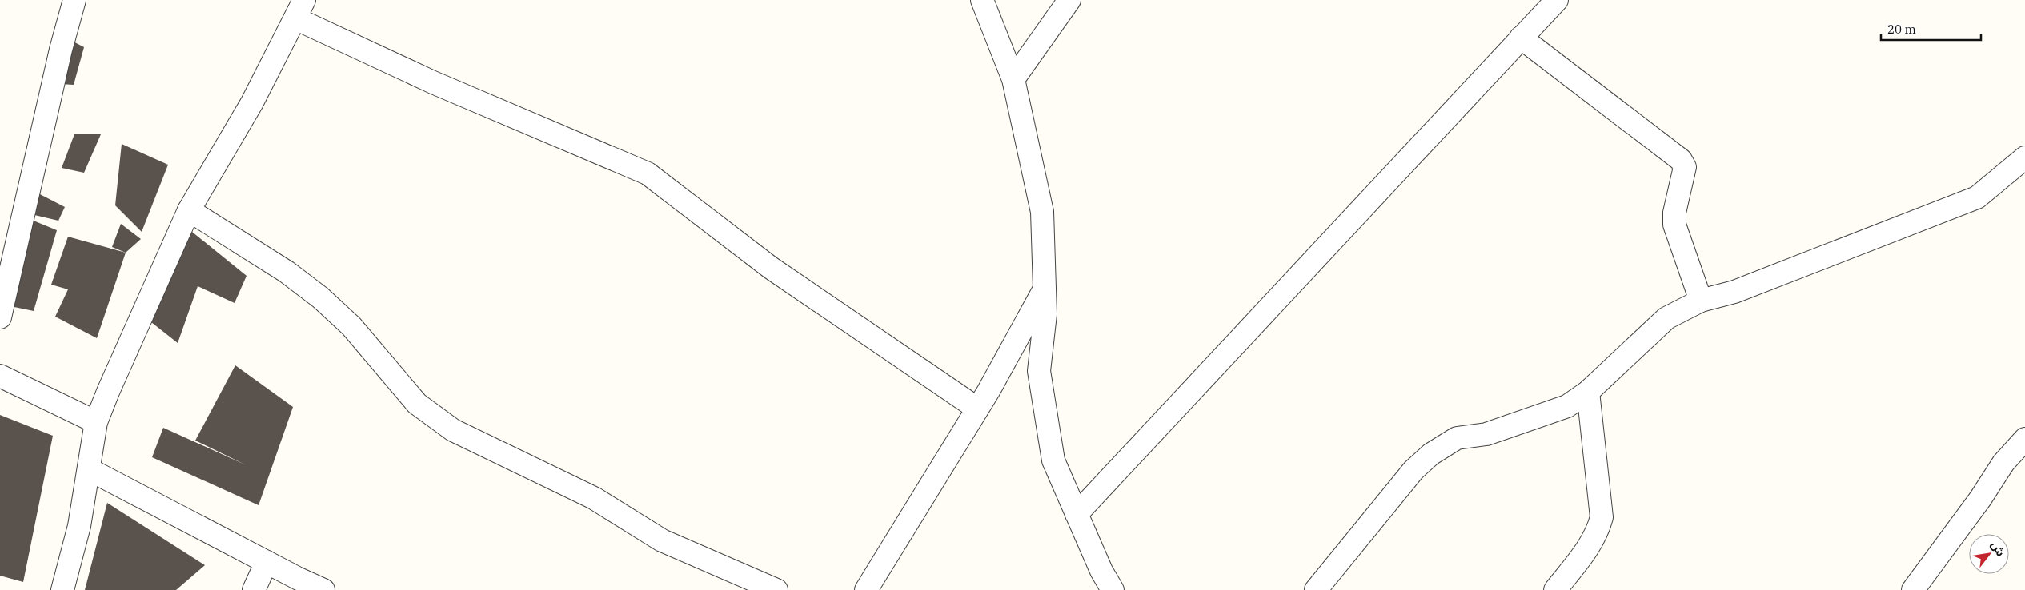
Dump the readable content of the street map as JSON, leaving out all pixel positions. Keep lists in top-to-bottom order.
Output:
{
  "scale_bar": "20 m",
  "north": "top right"
}
